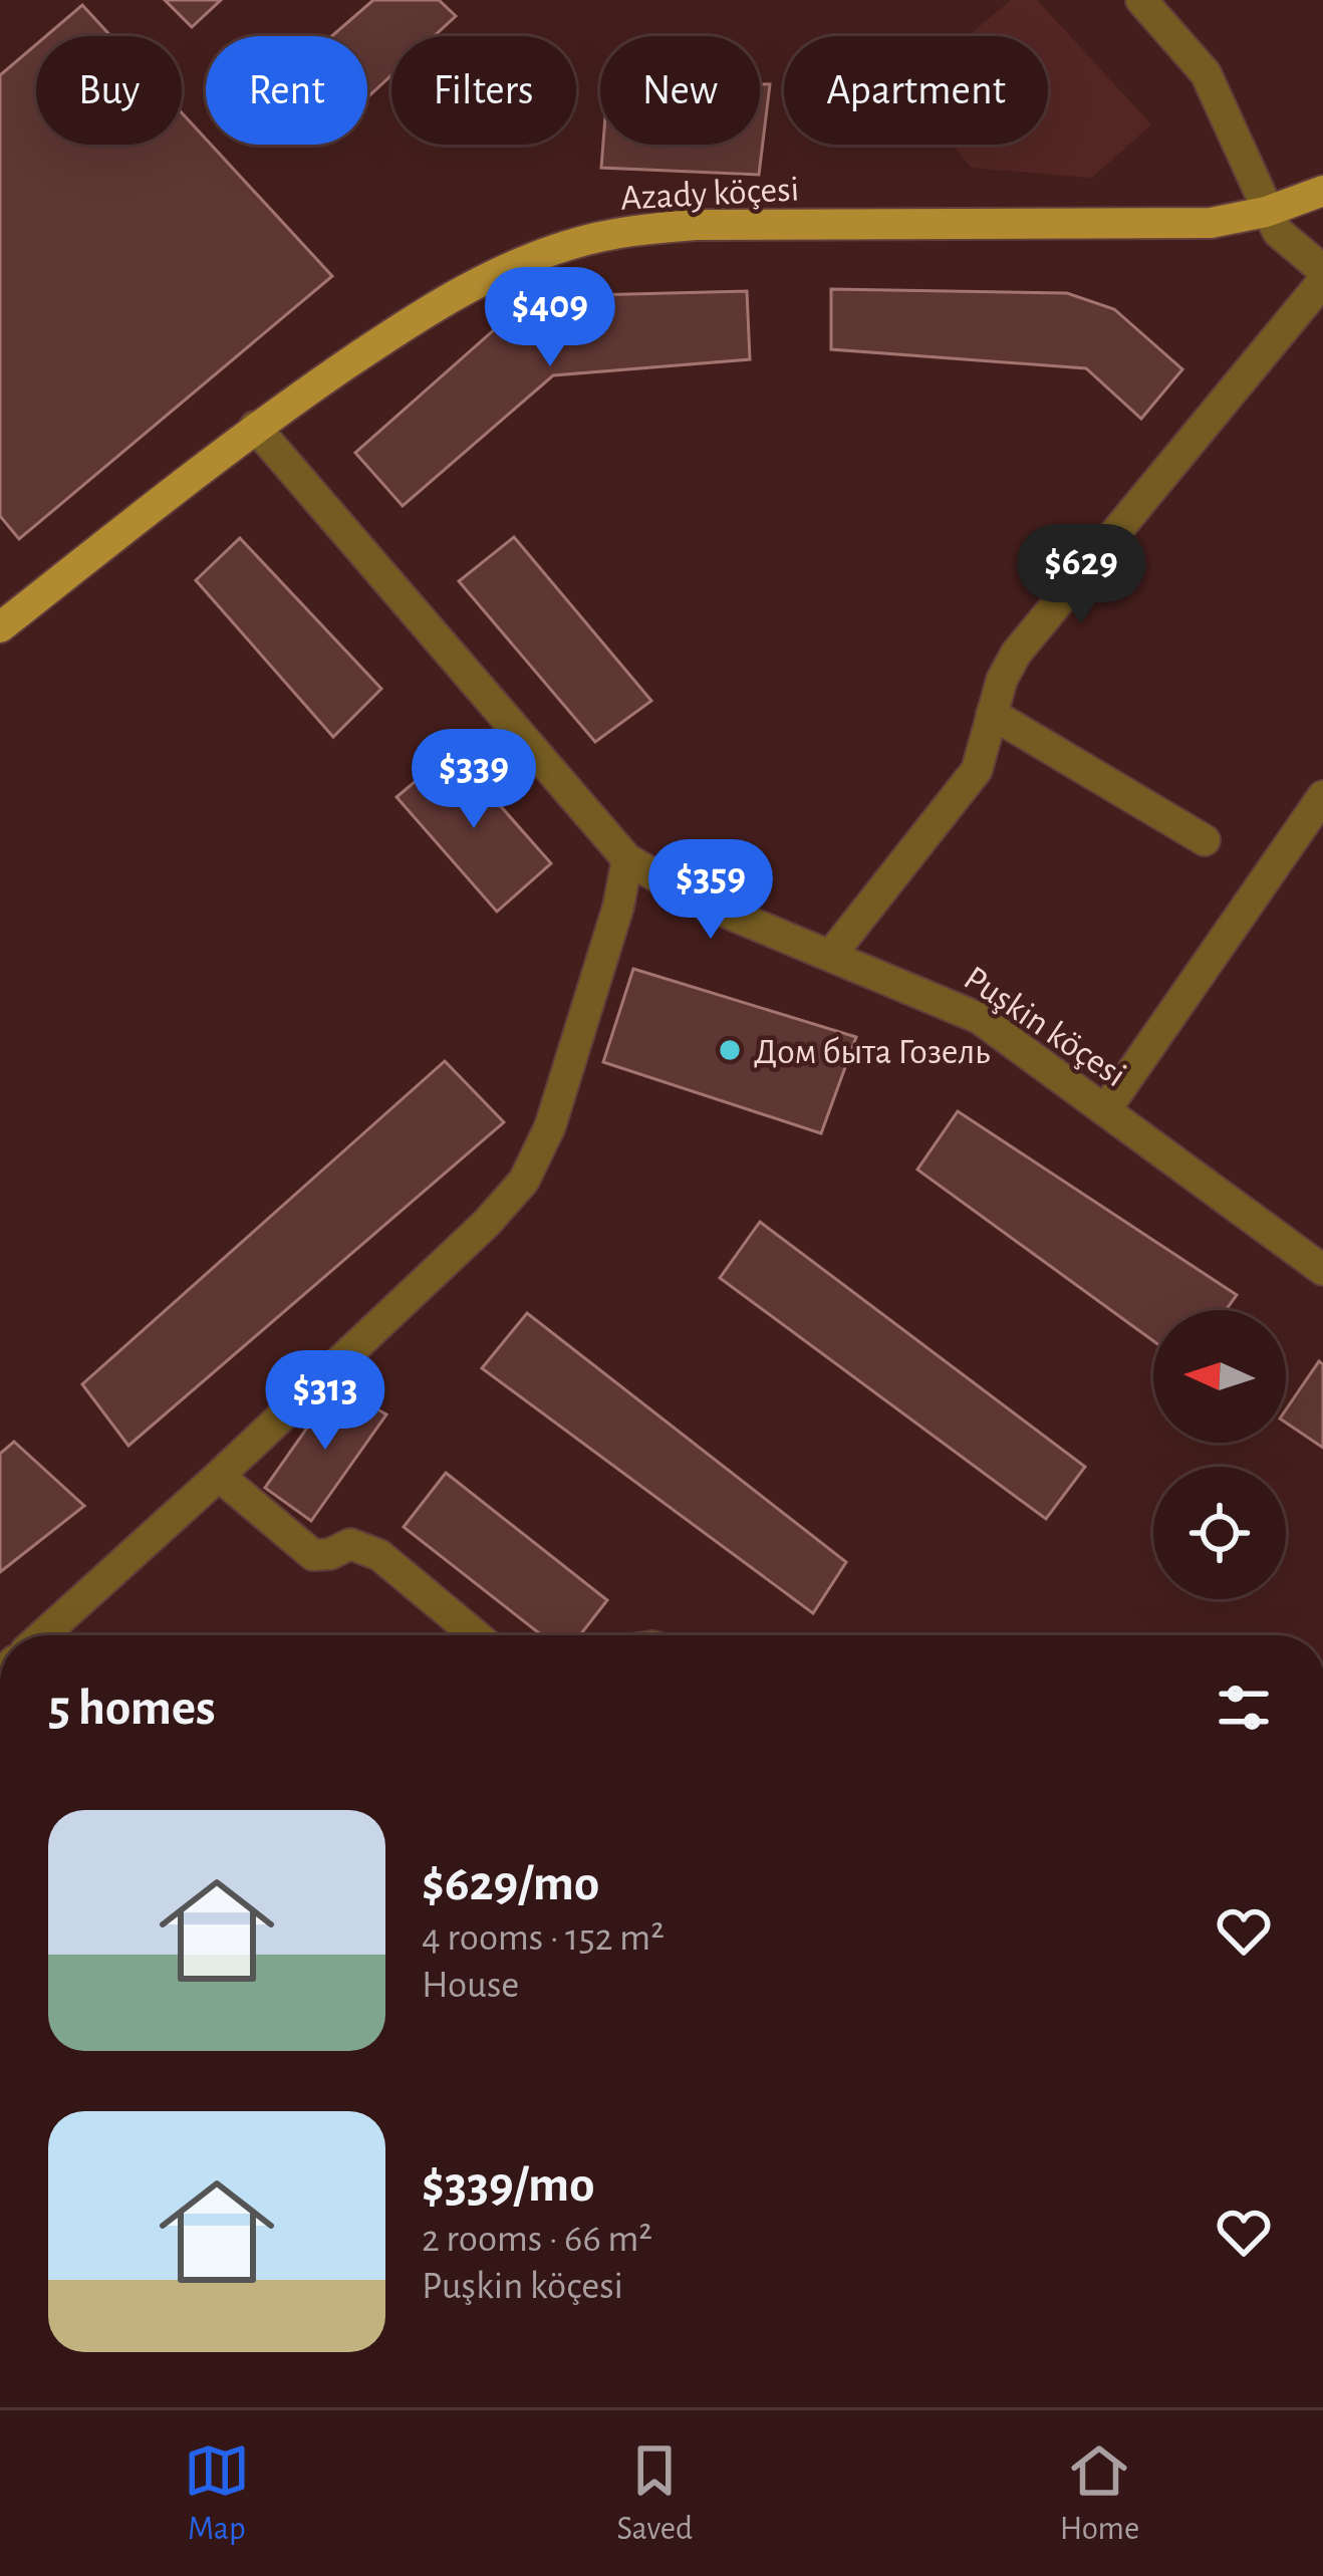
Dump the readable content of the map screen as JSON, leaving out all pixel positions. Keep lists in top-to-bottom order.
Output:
{
  "streets": {
    "main road": ["Azady köçesi"],
    "street": ["Puşkin köçesi"]
  },
  "crossings": [
    ["Azady köçesi", "Puşkin köçesi"]
  ],
  "places": ["Дом быта Гозель"],
  "north": "left",
  "page": {
    "chip": [
      "Buy",
      "Rent",
      "Filters",
      "New",
      "Apartment"
    ],
    "price": [
      "$409",
      "$629",
      "$339",
      "$359",
      "$313"
    ],
    "heading": "5 homes",
    "list": [
      {
        "name": "$629/mo",
        "note": "4 rooms · 152 m² · House"
      },
      {
        "name": "$339/mo",
        "note": "2 rooms · 66 m² · Puşkin köçesi"
      }
    ],
    "tabs": ["Map", "Saved", "Home"]
  }
}
